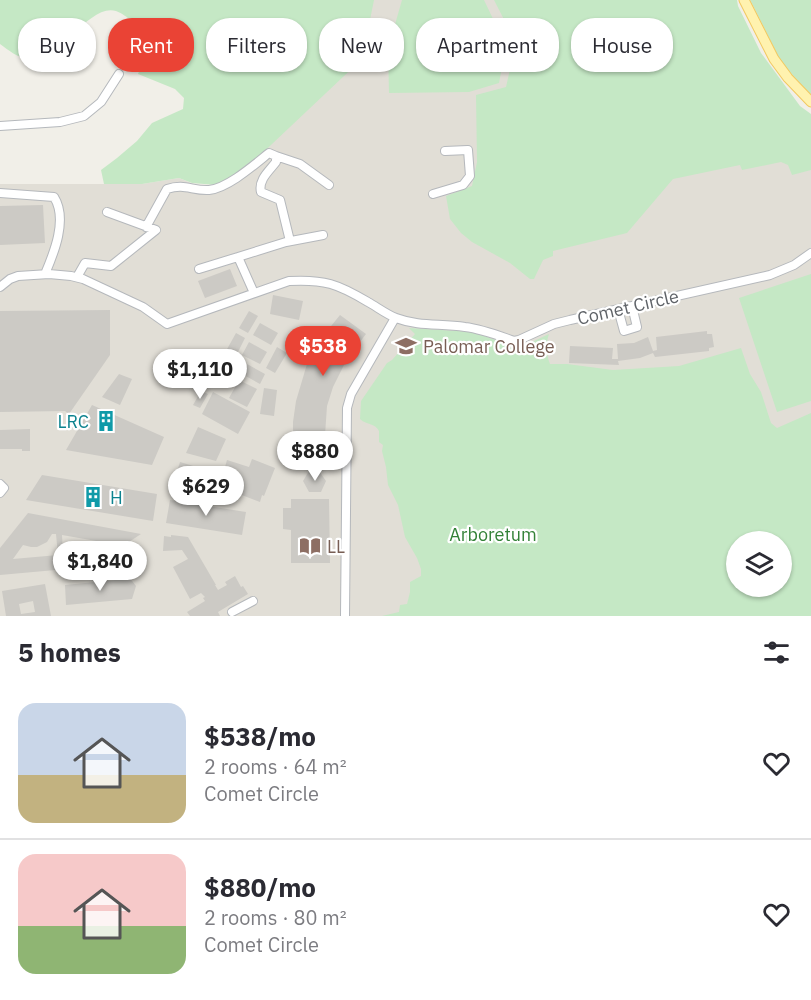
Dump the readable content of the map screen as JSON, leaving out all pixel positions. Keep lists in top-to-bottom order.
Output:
{
  "streets": {
    "street": ["Comet Circle"]
  },
  "parks": ["Arboretum"],
  "places": {
    "school or university": ["Palomar College"],
    "building": ["LRC", "H"],
    "library": ["LL"]
  },
  "page": {
    "chip": [
      "Buy",
      "Rent",
      "Filters",
      "New",
      "Apartment",
      "House"
    ],
    "price": [
      "$538",
      "$1,110",
      "$880",
      "$629",
      "$1,840"
    ],
    "heading": "5 homes",
    "list": [
      {
        "name": "$538/mo",
        "note": "2 rooms · 64 m² · Comet Circle"
      },
      {
        "name": "$880/mo",
        "note": "2 rooms · 80 m² · Comet Circle"
      }
    ]
  }
}
